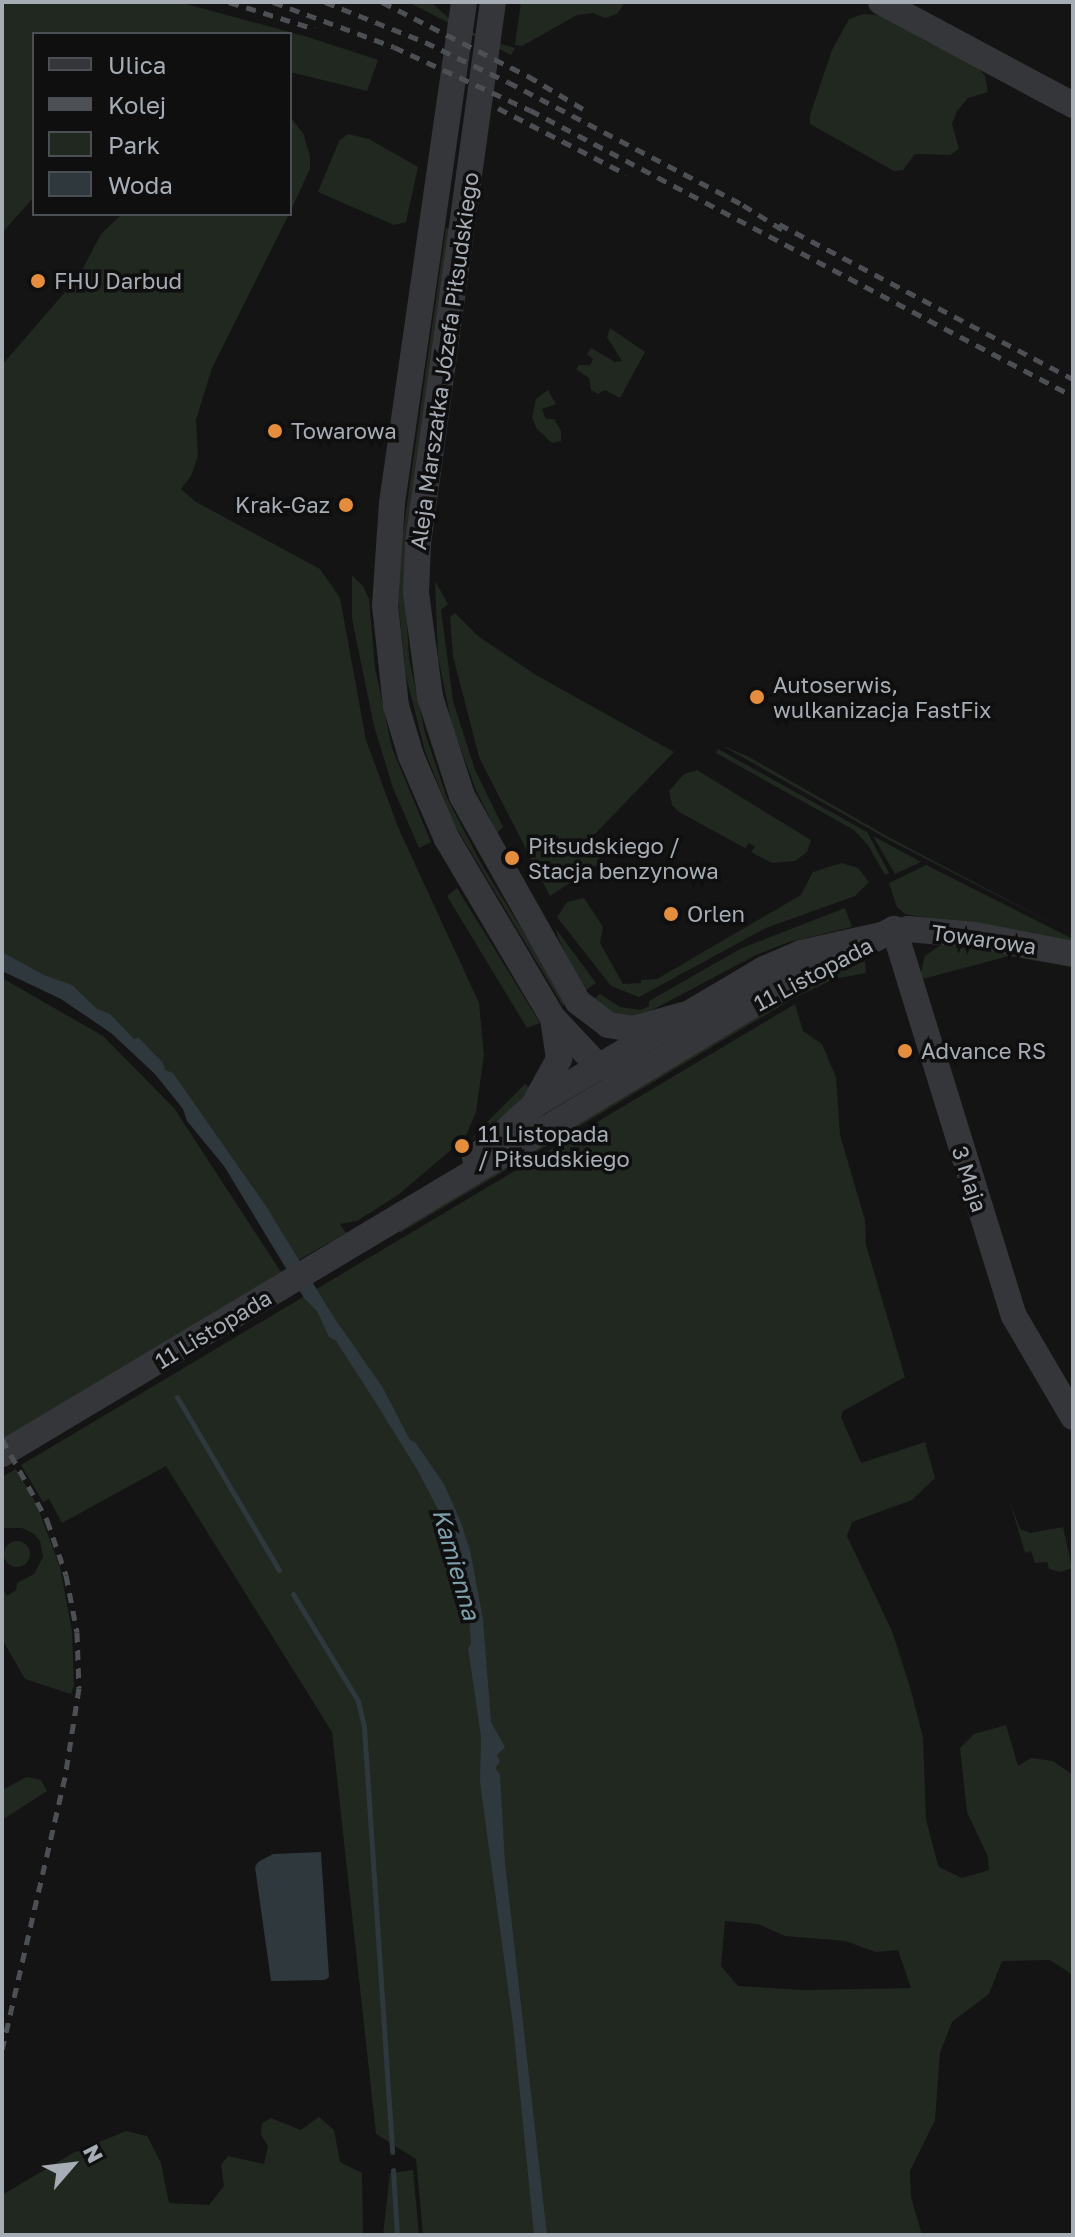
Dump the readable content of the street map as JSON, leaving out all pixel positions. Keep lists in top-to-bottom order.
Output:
{
  "streets": {
    "street": [
      "Aleja Marszałka Józefa Piłsudskiego",
      "Towarowa",
      "11 Listopada",
      "3 Maja"
    ]
  },
  "crossings": [
    ["Aleja Marszałka Józefa Piłsudskiego", "11 Listopada"],
    ["Towarowa", "11 Listopada"],
    ["Towarowa", "3 Maja"],
    ["11 Listopada", "3 Maja"]
  ],
  "water": ["Kamienna"],
  "places": [
    "FHU Darbud",
    "Towarowa",
    "Krak-Gaz",
    "Autoserwis, wulkanizacja FastFix",
    "Piłsudskiego / Stacja benzynowa",
    "Orlen",
    "Advance RS",
    "11 Listopada / Piłsudskiego"
  ],
  "legend": [
    "Ulica",
    "Kolej",
    "Park",
    "Woda"
  ],
  "north": "top right"
}
